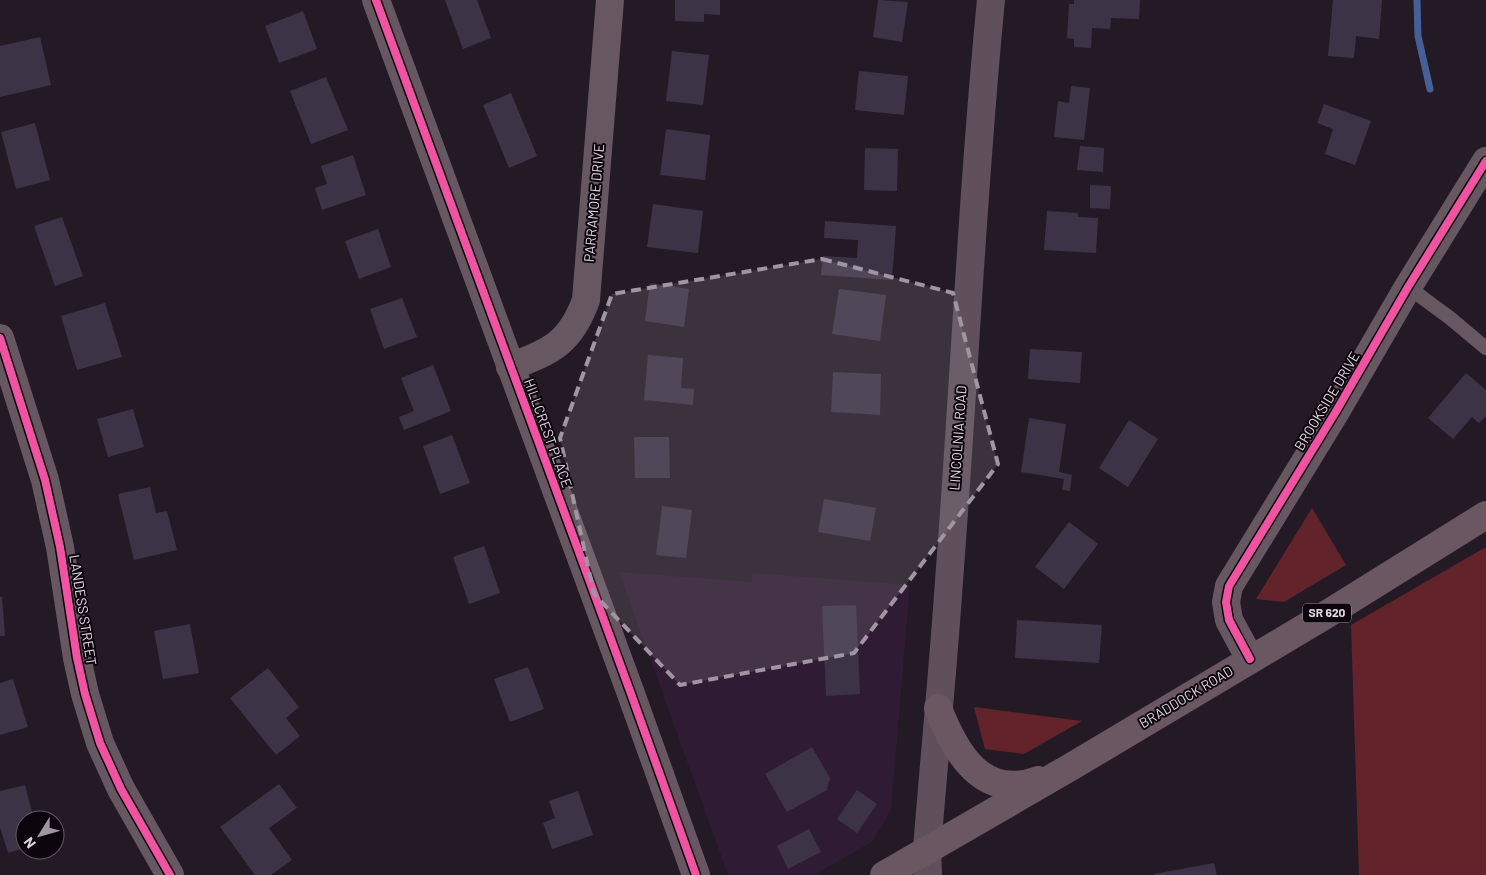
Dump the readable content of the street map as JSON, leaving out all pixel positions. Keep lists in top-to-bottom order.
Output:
{
  "streets": {
    "main road": ["LINCOLNIA ROAD", "SR 620", "BRADDOCK ROAD"],
    "street": [
      "PARRAMORE DRIVE",
      "BROOKSIDE DRIVE",
      "HILLCREST PLACE",
      "LANDESS STREET"
    ]
  },
  "crossings": [
    ["PARRAMORE DRIVE", "HILLCREST PLACE"],
    ["BROOKSIDE DRIVE", "BRADDOCK ROAD"],
    ["LINCOLNIA ROAD", "BRADDOCK ROAD"]
  ],
  "north": "bottom left"
}
